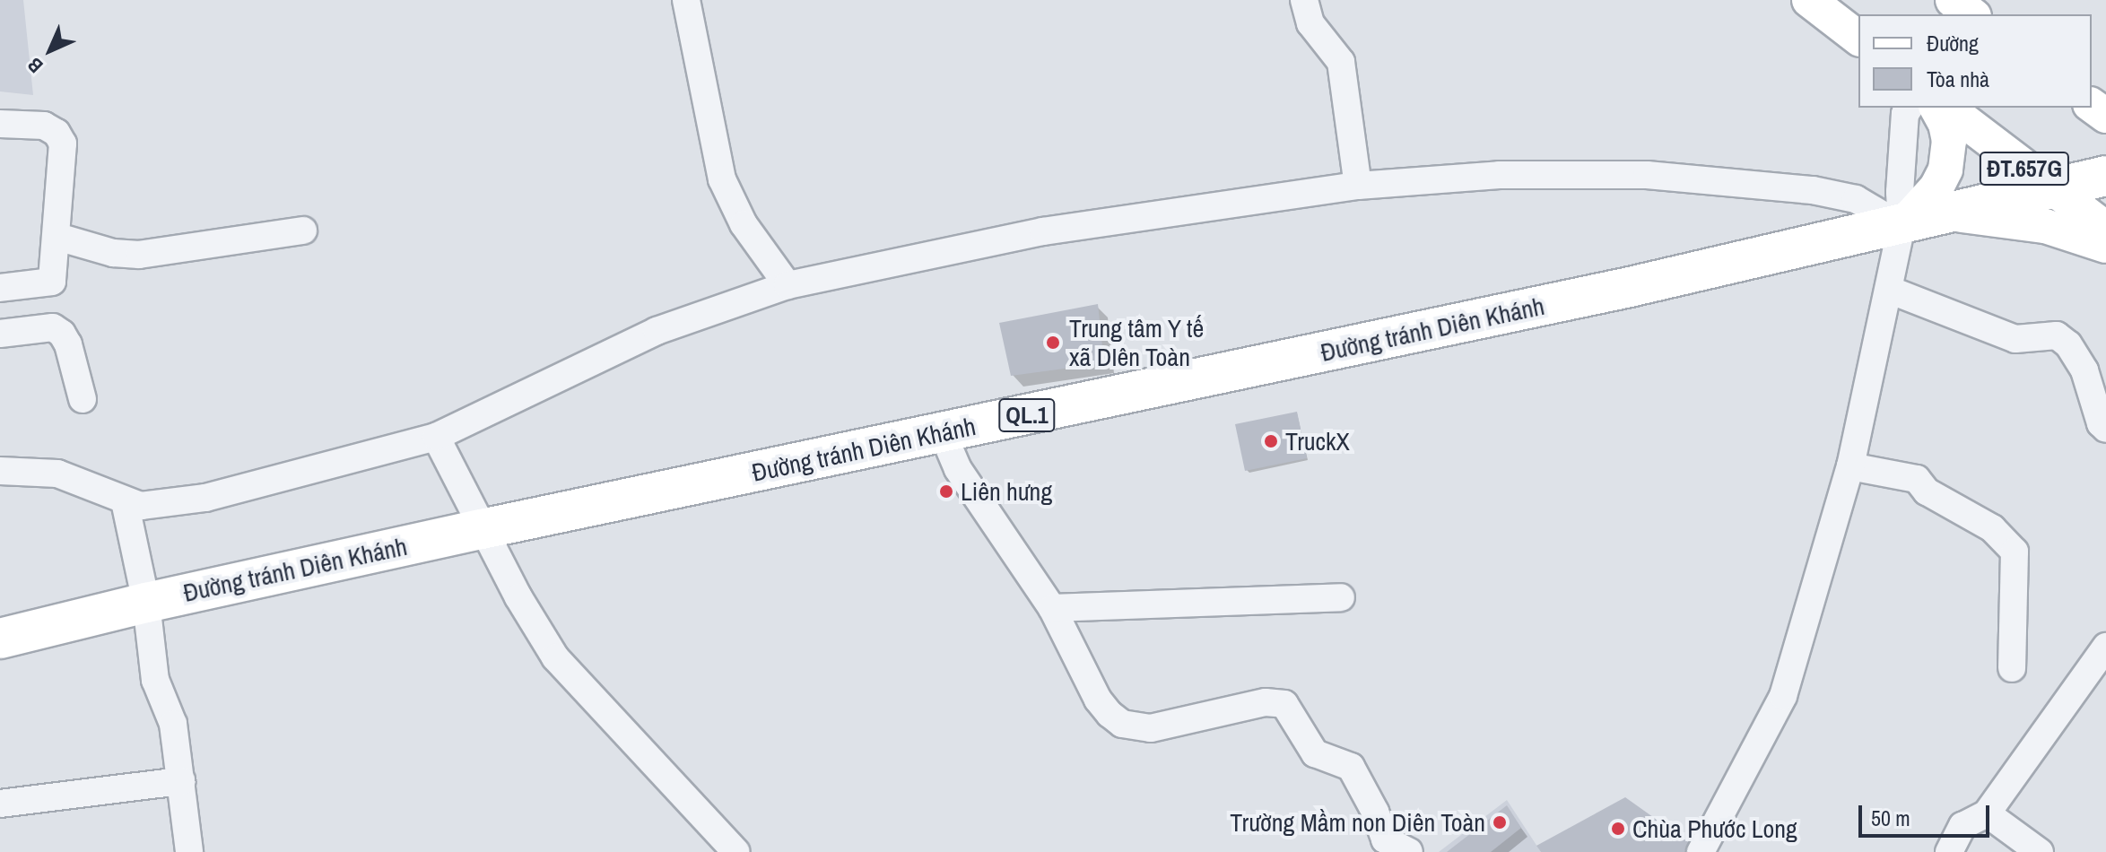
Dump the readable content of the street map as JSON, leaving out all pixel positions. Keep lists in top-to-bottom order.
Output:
{
  "streets": {
    "highway": ["Đường tránh Diên Khánh", "QL.1"],
    "main road": ["ĐT.657G"]
  },
  "crossings": [
    ["ĐT.657G", "Đường tránh Diên Khánh"]
  ],
  "places": [
    "Trung tâm Y tế xã DIên Toàn",
    "TruckX",
    "Liên hưng",
    "Trường Mầm non Diên Toàn",
    "Chùa Phước Long"
  ],
  "legend": ["Đường", "Tòa nhà"],
  "scale_bar": "50 m",
  "north": "bottom left"
}
